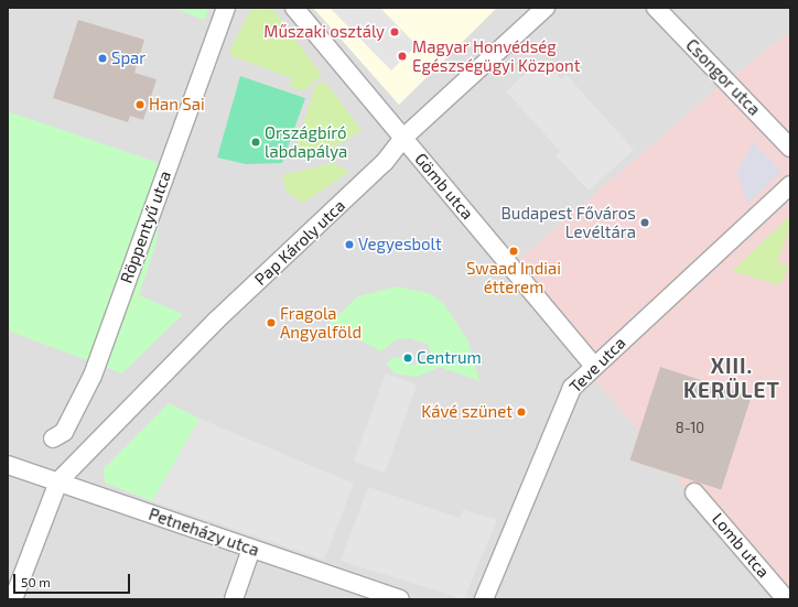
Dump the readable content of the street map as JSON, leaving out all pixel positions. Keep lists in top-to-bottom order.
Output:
{
  "streets": {
    "street": [
      "Csongor utca",
      "Gömb utca",
      "Röppentyű utca",
      "Pap Károly utca",
      "Teve utca",
      "Petneházy utca",
      "Lomb utca"
    ]
  },
  "crossings": [
    ["Gömb utca", "Pap Károly utca"],
    ["Gömb utca", "Teve utca"],
    ["Pap Károly utca", "Petneházy utca"]
  ],
  "districts": ["XIII. KERÜLET"],
  "places": [
    "Műszaki osztály",
    "Magyar Honvédség Egészségügyi Központ",
    "Spar",
    "Han Sai",
    "Országbíró labdapálya",
    "Budapest Főváros Levéltára",
    "Vegyesbolt",
    "Swaad Indiai étterem",
    "Fragola Angyalföld",
    "Centrum",
    "Kávé szünet"
  ],
  "house_numbers": ["8-10"],
  "scale_bar": "50 m"
}
